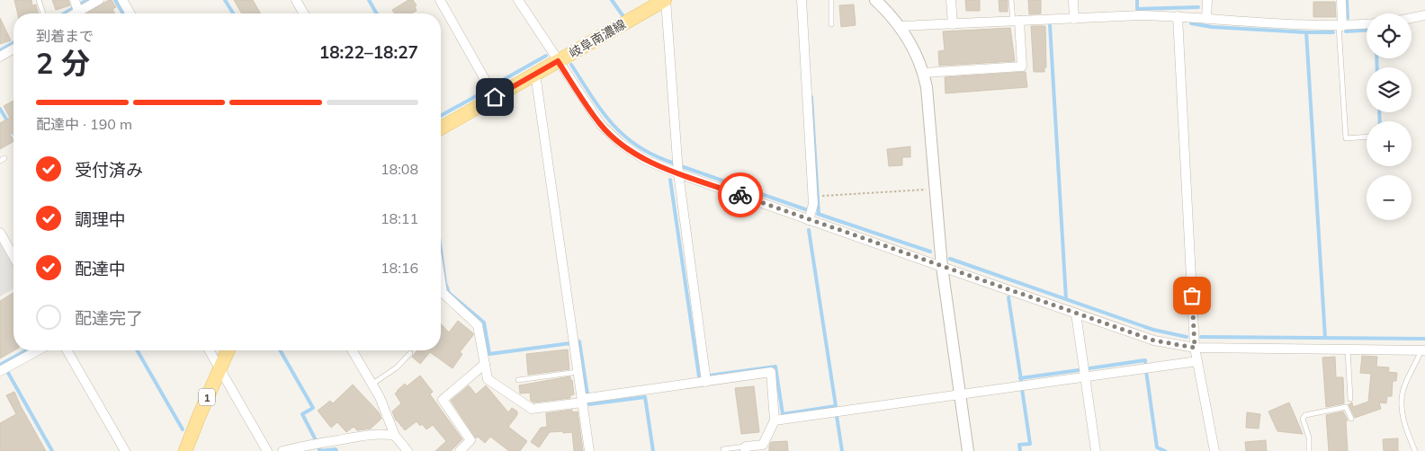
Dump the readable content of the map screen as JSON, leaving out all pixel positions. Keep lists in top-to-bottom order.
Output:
{
  "streets": {
    "main road": ["岐阜南濃線", "1"]
  },
  "page": {
    "map_buttons": ["+", "−"],
    "heading": ["2 分", "到着まで", "18:22–18:27"],
    "bar": "配達中 · 190 m",
    "list": [
      ["受付済み", "18:08"],
      ["調理中", "18:11"],
      ["配達中", "18:16"],
      "配達完了"
    ]
  }
}
